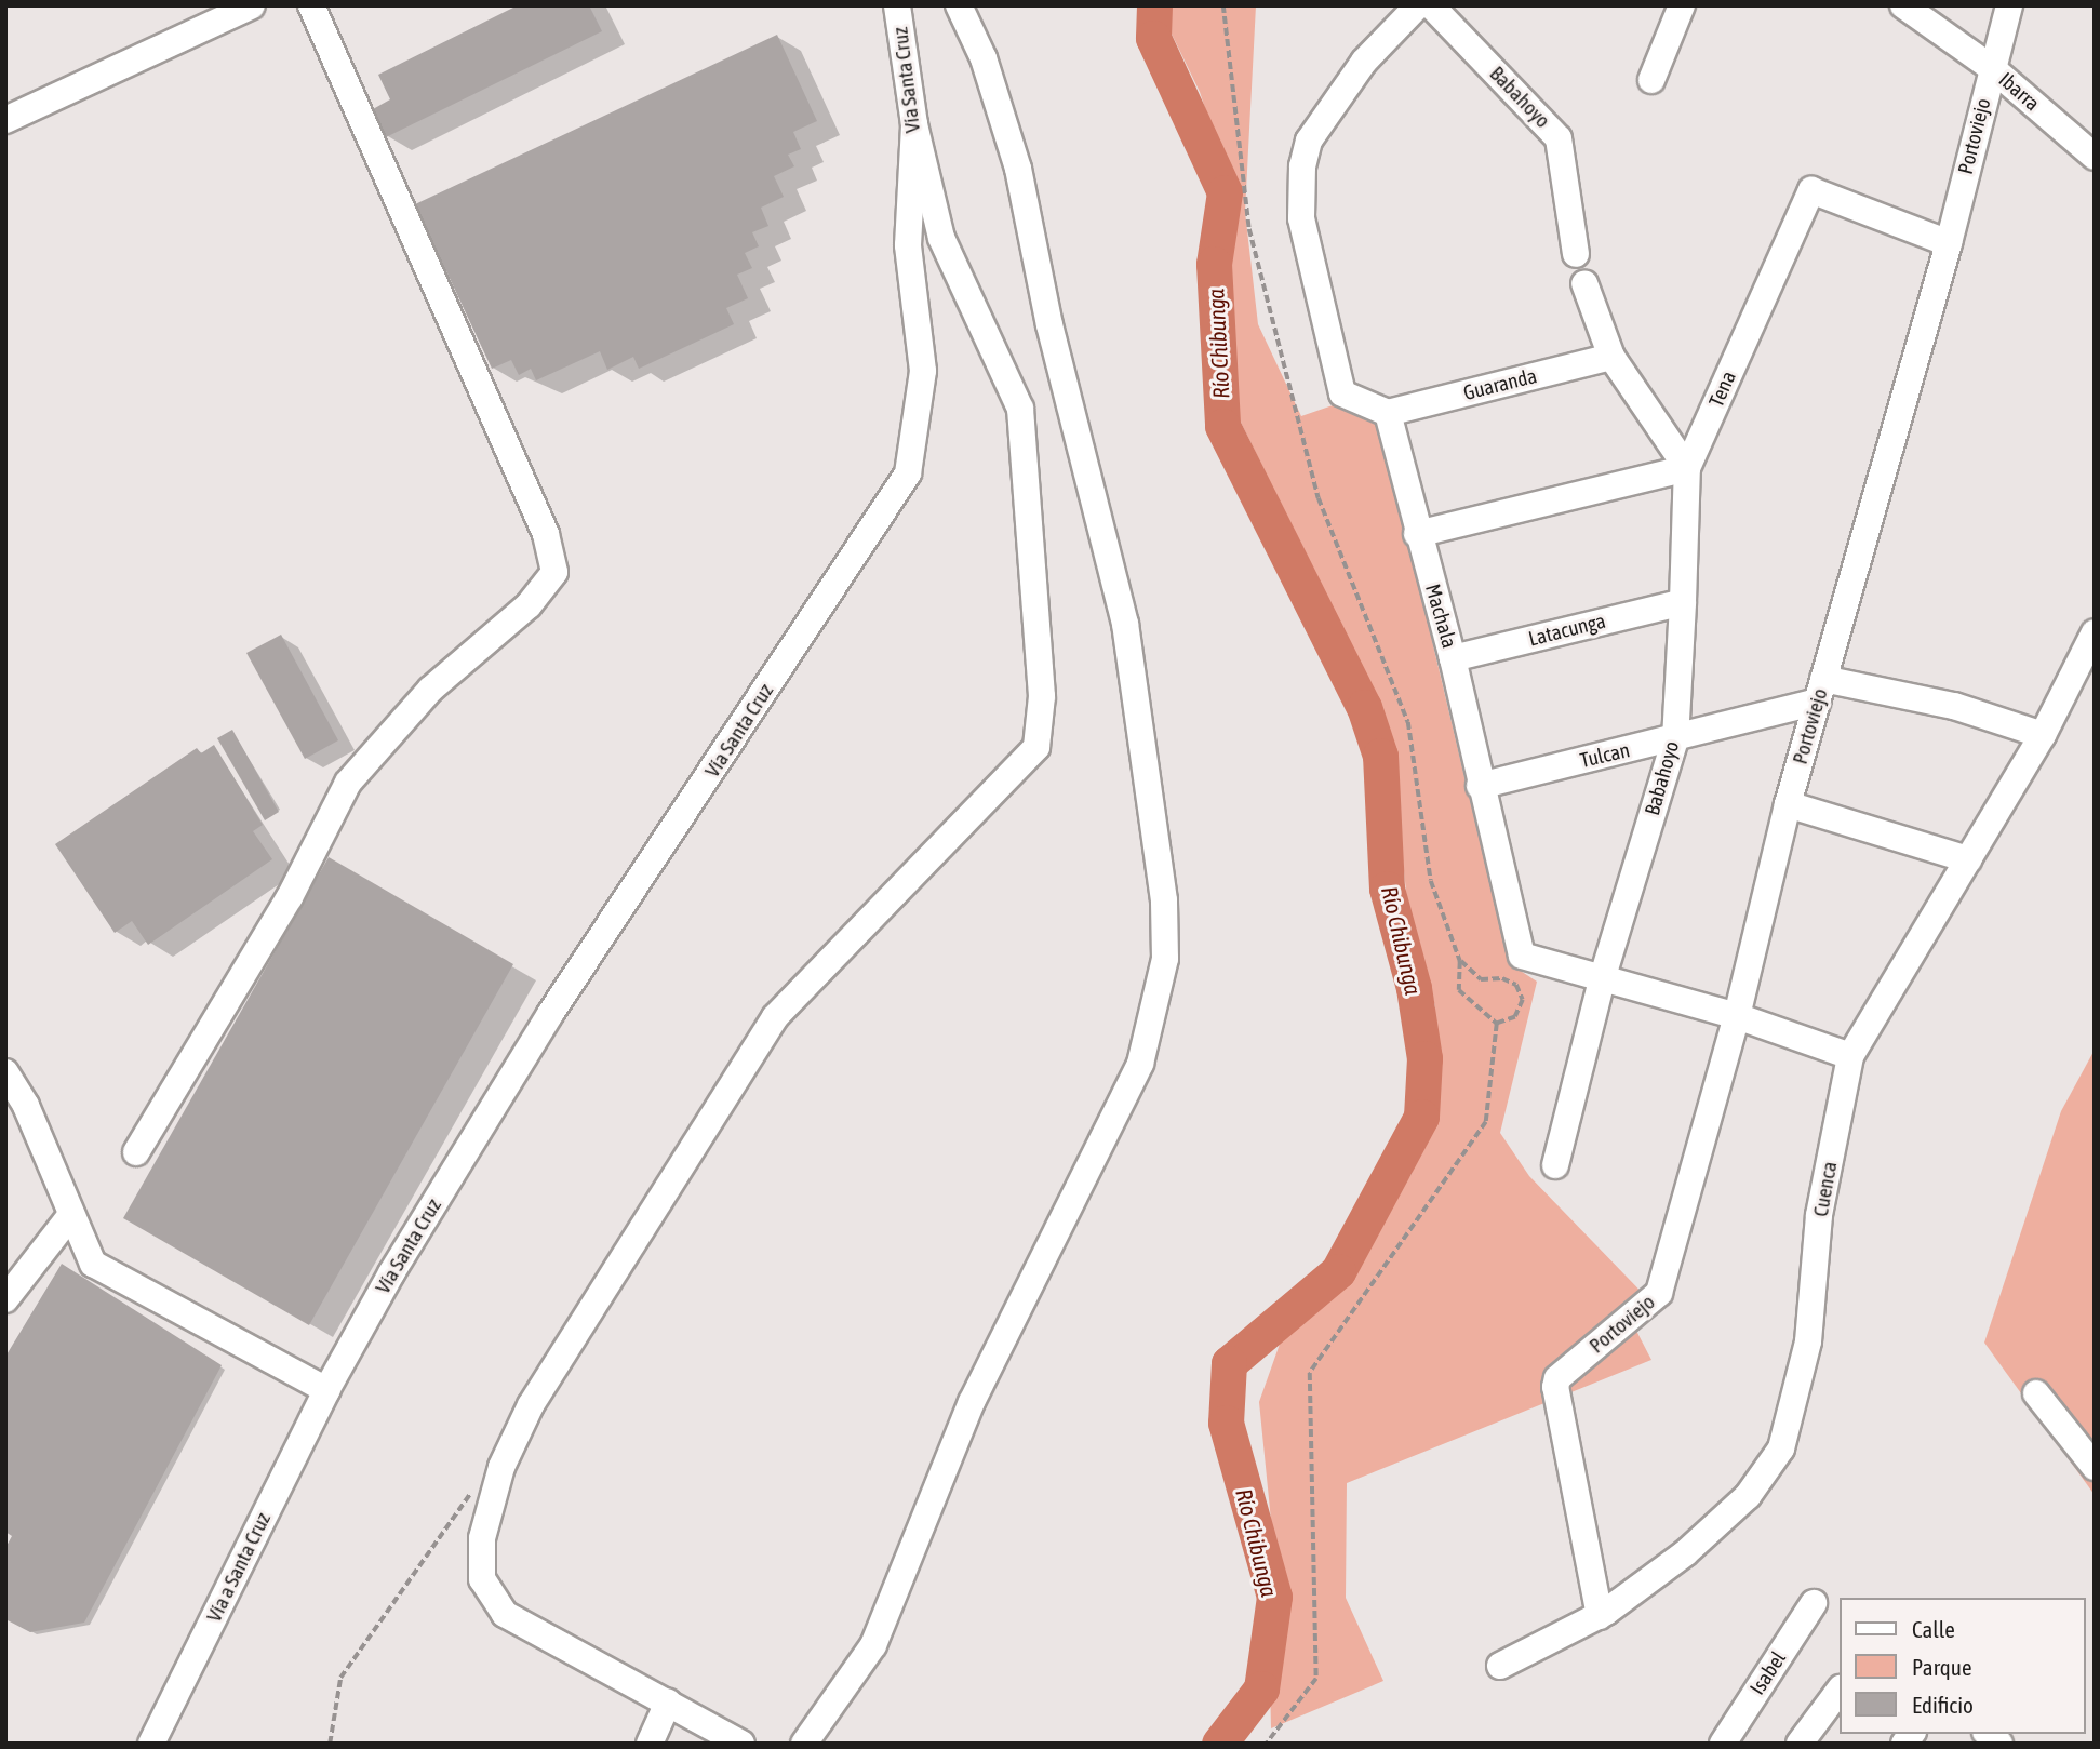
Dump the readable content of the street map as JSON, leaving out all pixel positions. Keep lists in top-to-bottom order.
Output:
{
  "streets": {
    "street": [
      "Vía Santa Cruz",
      "Ibarra",
      "Babahoyo",
      "Portoviejo",
      "Guaranda",
      "Tena",
      "Machala",
      "Latacunga",
      "Tulcan",
      "Cuenca",
      "Vía a Santa Cruz",
      "Isabel"
    ]
  },
  "crossings": [
    ["Vía Santa Cruz", "Vía a Santa Cruz"],
    ["Ibarra", "Portoviejo"],
    ["Babahoyo", "Tena"],
    ["Babahoyo", "Machala"],
    ["Babahoyo", "Latacunga"],
    ["Babahoyo", "Tulcan"],
    ["Portoviejo", "Tena"],
    ["Portoviejo", "Machala"],
    ["Portoviejo", "Tulcan"],
    ["Portoviejo", "Cuenca"],
    ["Guaranda", "Machala"],
    ["Machala", "Latacunga"],
    ["Machala", "Tulcan"],
    ["Machala", "Cuenca"],
    ["Tulcan", "Cuenca"]
  ],
  "water": ["Río Chibunga"],
  "legend": ["Calle", "Parque", "Edificio"]
}
